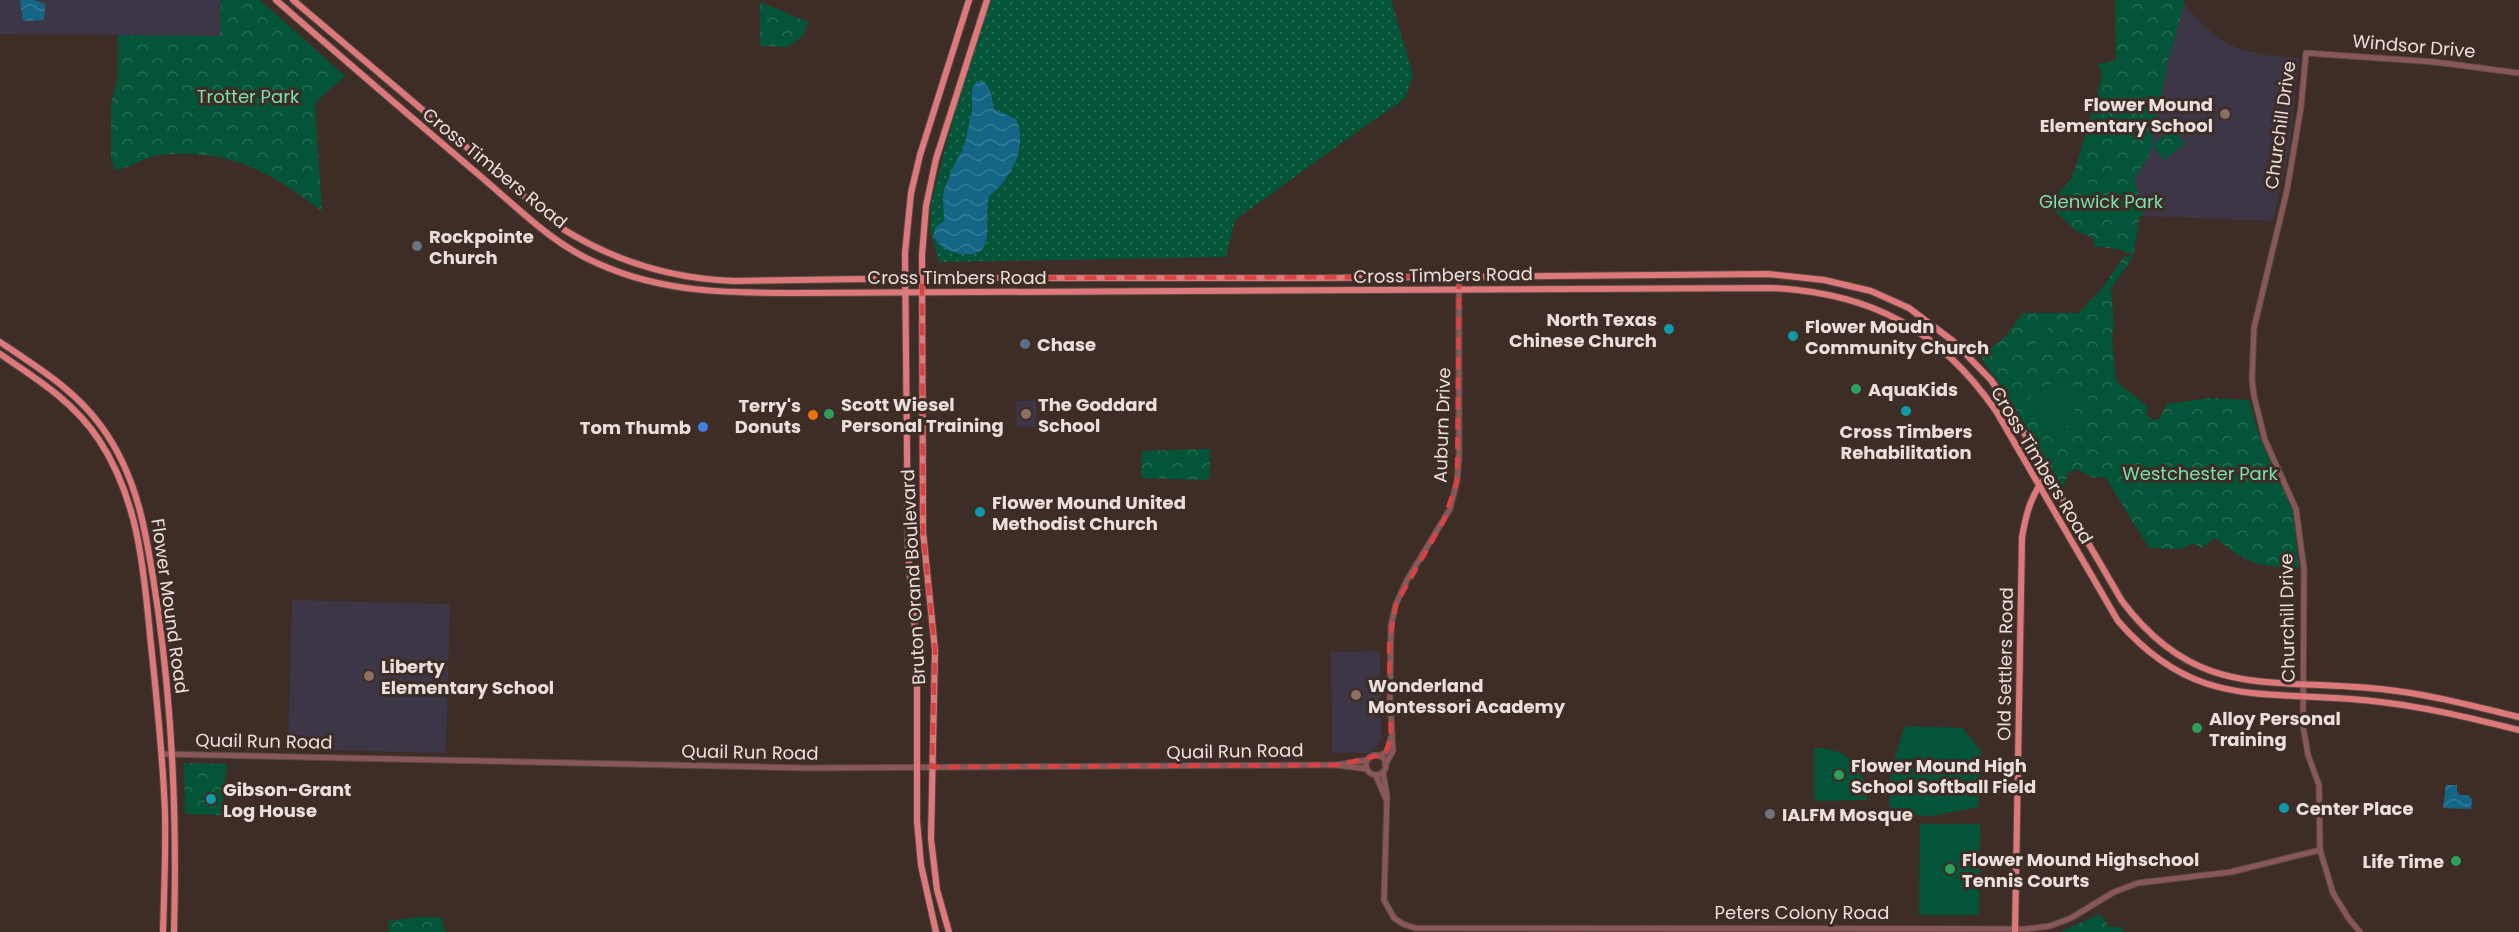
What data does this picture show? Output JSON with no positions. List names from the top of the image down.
{
  "streets": {
    "main road": [
      "Cross Timbers Road",
      "Bruton Orand Boulevard",
      "Flower Mound Road",
      "Old Settlers Road"
    ],
    "street": [
      "Windsor Drive",
      "Churchill Drive",
      "Auburn Drive",
      "Quail Run Road",
      "Peters Colony Road"
    ]
  },
  "crossings": [
    ["Windsor Drive", "Churchill Drive"],
    ["Churchill Drive", "Cross Timbers Road"],
    ["Churchill Drive", "Peters Colony Road"],
    ["Cross Timbers Road", "Auburn Drive"],
    ["Cross Timbers Road", "Bruton Orand Boulevard"],
    ["Cross Timbers Road", "Old Settlers Road"],
    ["Auburn Drive", "Quail Run Road"],
    ["Auburn Drive", "Peters Colony Road"],
    ["Bruton Orand Boulevard", "Quail Run Road"],
    ["Flower Mound Road", "Quail Run Road"],
    ["Old Settlers Road", "Peters Colony Road"],
    ["Quail Run Road", "Peters Colony Road"]
  ],
  "parks": ["Trotter Park", "Glenwick Park", "Westchester Park"],
  "places": [
    "Flower Mound Elementary School",
    "Rockpointe Church",
    "North Texas Chinese Church",
    "Flower Moudn Community Church",
    "Chase",
    "AquaKids",
    "Cross Timbers Rehabilitation",
    "Scott Wiesel Personal Training",
    "The Goddard School",
    "Terry's Donuts",
    "Tom Thumb",
    "Flower Mound United Methodist Church",
    "Liberty Elementary School",
    "Wonderland Montessori Academy",
    "Alloy Personal Training",
    "Flower Mound High School Softball Field",
    "Gibson-Grant Log House",
    "Center Place",
    "IALFM Mosque",
    "Life Time",
    "Flower Mound Highschool Tennis Courts"
  ]
}
